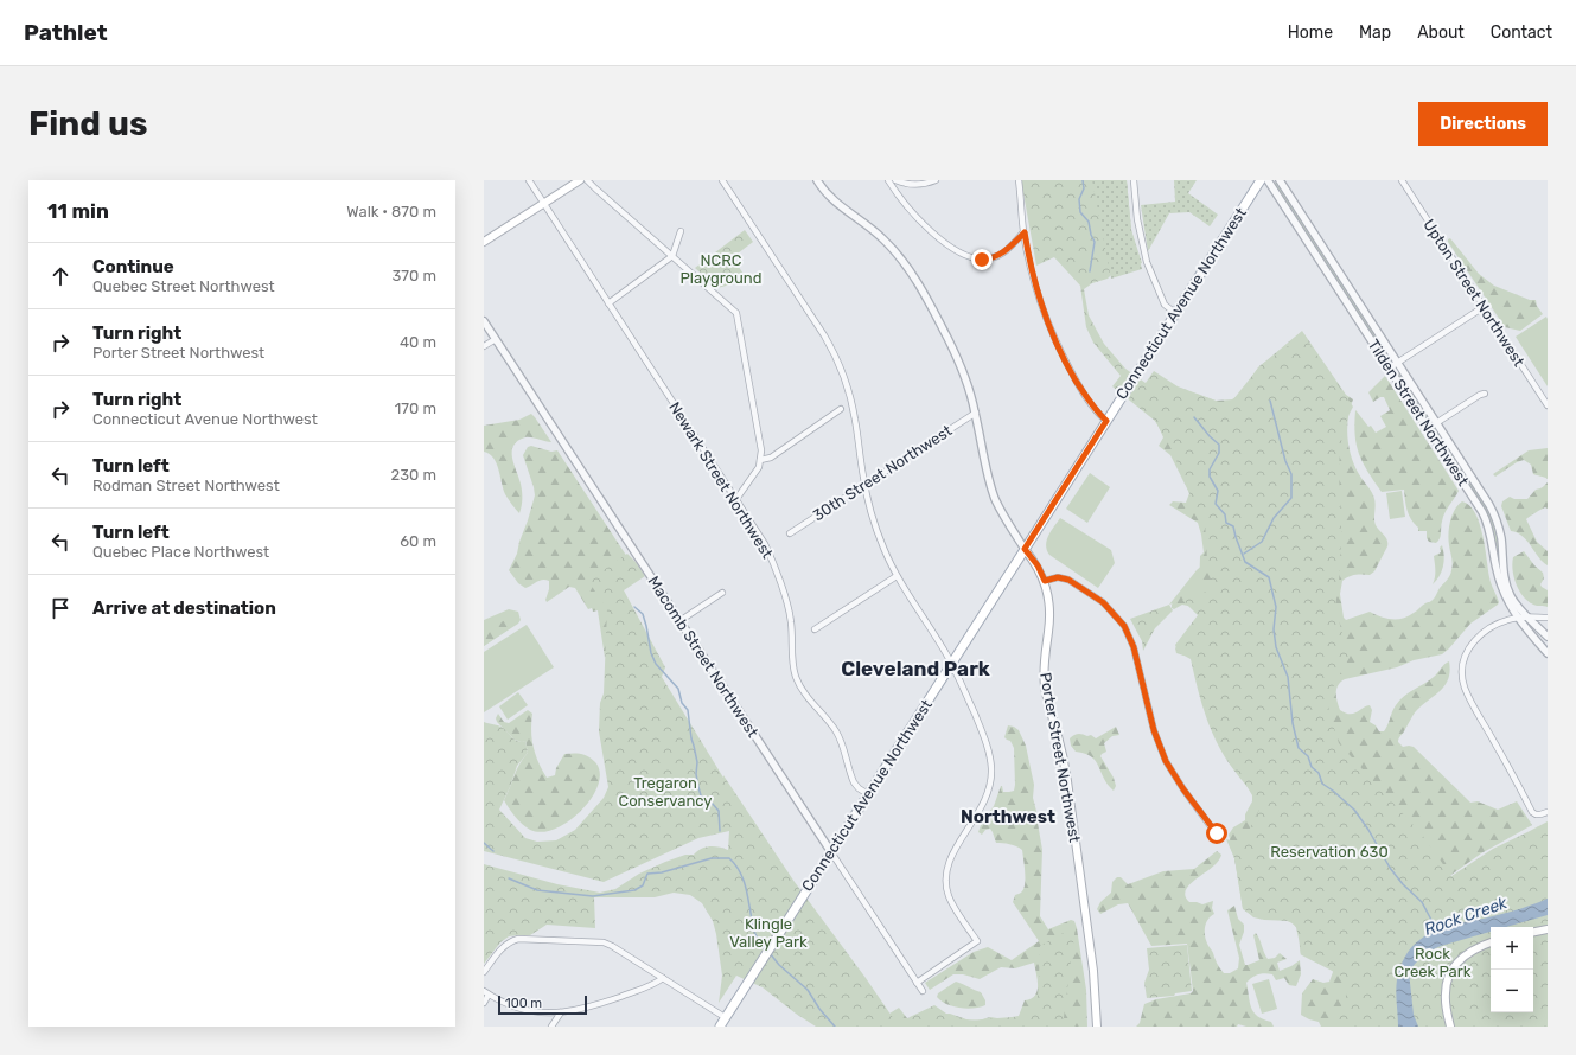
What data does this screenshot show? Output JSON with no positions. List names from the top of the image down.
{
  "streets": {
    "main road": ["Connecticut Avenue Northwest", "Porter Street Northwest"],
    "street": [
      "Upton Street Northwest",
      "Tilden Street Northwest",
      "30th Street Northwest",
      "Newark Street Northwest",
      "Macomb Street Northwest"
    ]
  },
  "crossings": [
    ["Connecticut Avenue Northwest", "Newark Street Northwest"],
    ["Connecticut Avenue Northwest", "Macomb Street Northwest"],
    ["Connecticut Avenue Northwest", "Porter Street Northwest"],
    ["30th Street Northwest", "Porter Street Northwest"]
  ],
  "districts": ["Cleveland Park", "Northwest"],
  "water": ["Rock Creek"],
  "parks": [
    "NCRC Playground",
    "Tregaron Conservancy",
    "Reservation 630",
    "Klingle Valley Park",
    "Rock Creek Park"
  ],
  "scale_bar": "100 m",
  "page": {
    "header": "Pathlet",
    "nav": [
      "Home",
      "Map",
      "About",
      "Contact"
    ],
    "buttons": "Directions",
    "title": "Find us",
    "heading": ["11 min", "Walk · 870 m"],
    "list": [
      ["Continue", "Quebec Street Northwest", "370 m"],
      ["Turn right", "Porter Street Northwest", "40 m"],
      ["Turn right", "Connecticut Avenue Northwest", "170 m"],
      ["Turn left", "Rodman Street Northwest", "230 m"],
      ["Turn left", "Quebec Place Northwest", "60 m"],
      "Arrive at destination"
    ],
    "map_buttons": ["+", "−"],
    "scale": "100 m"
  }
}
